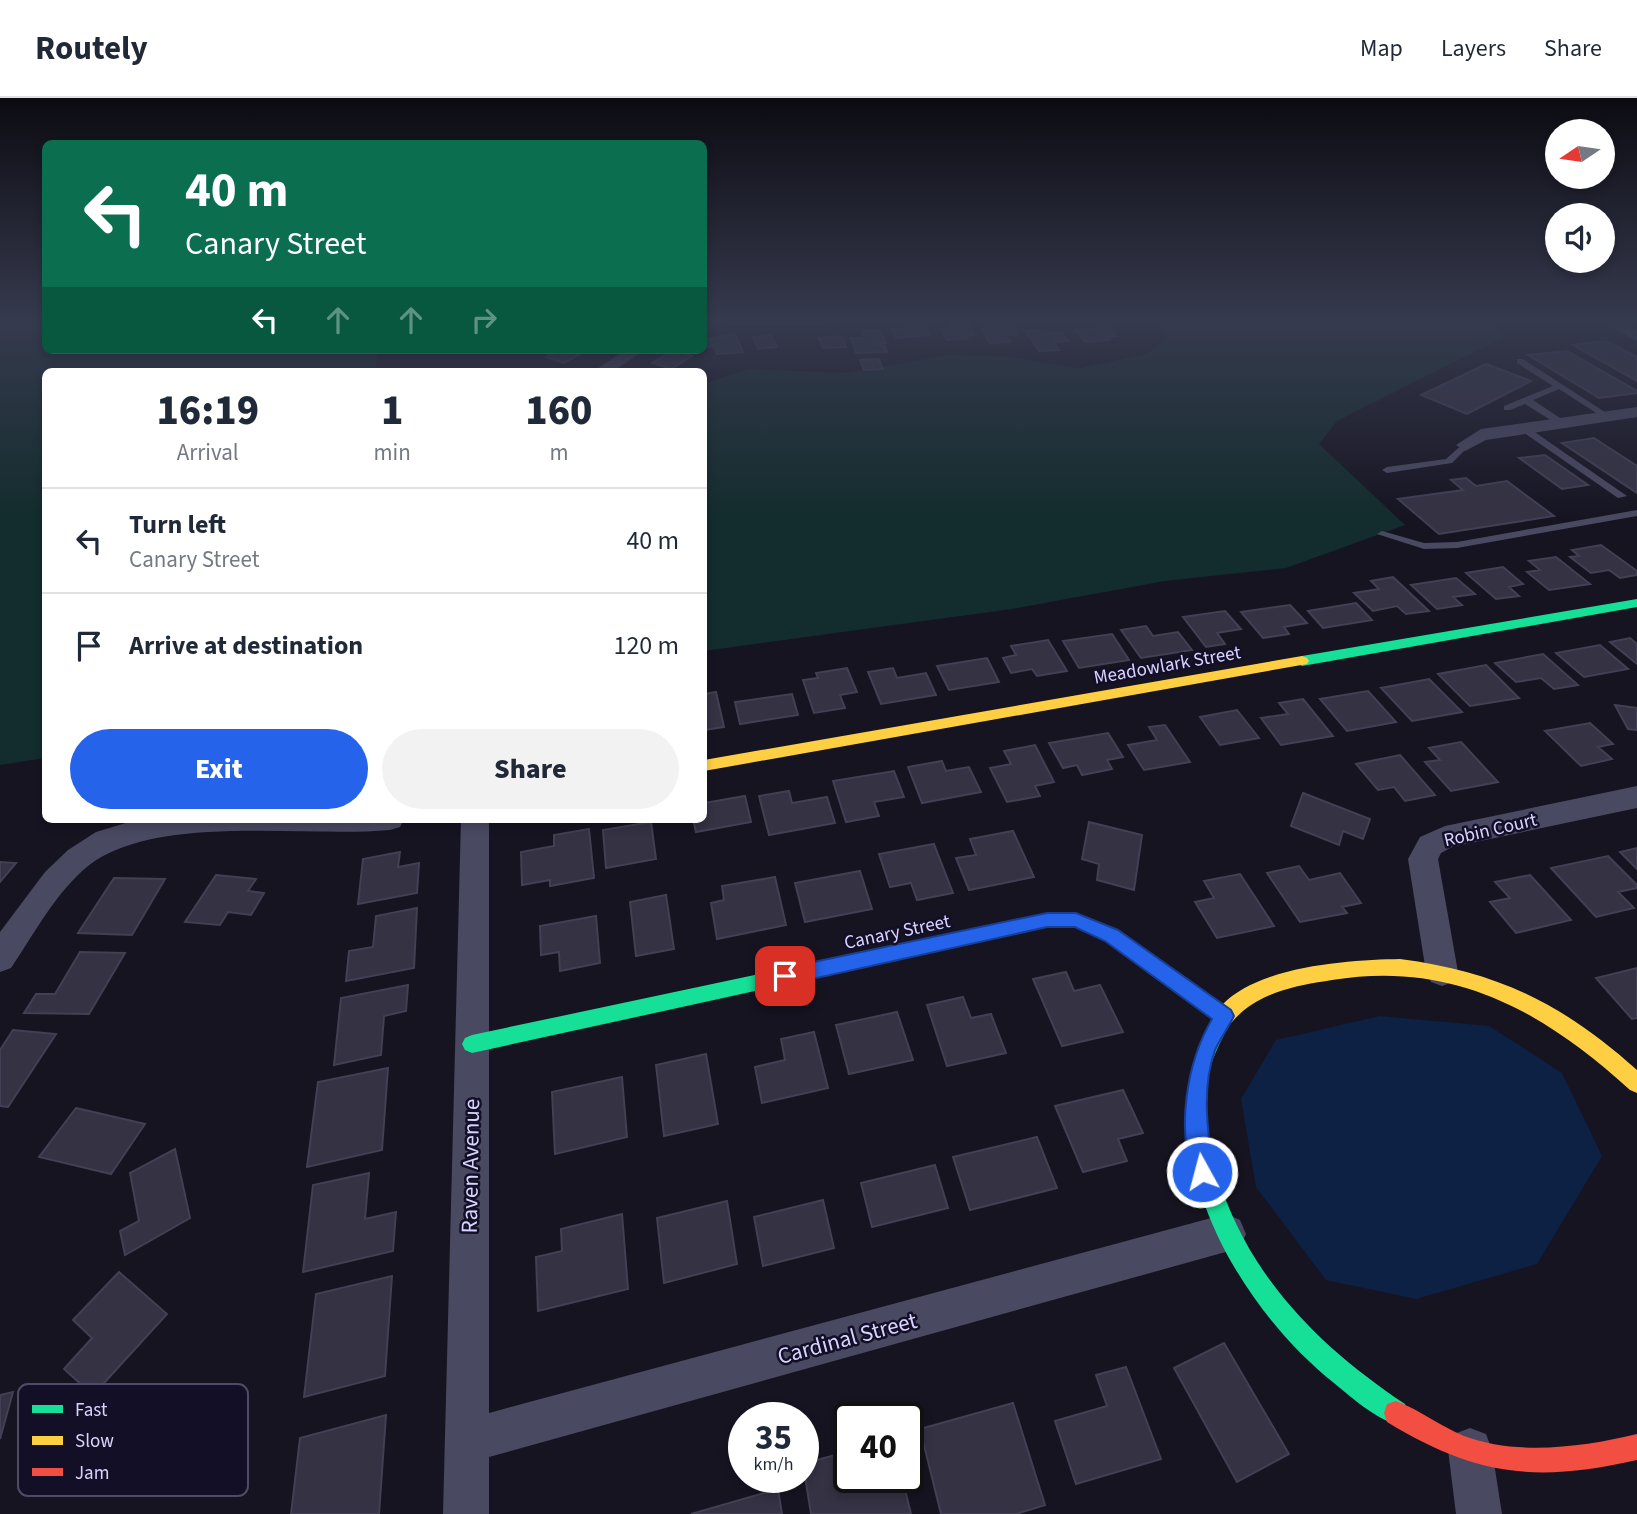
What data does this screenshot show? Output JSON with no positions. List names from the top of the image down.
{
  "streets": {
    "street": [
      "Meadowlark Street",
      "Robin Court",
      "Canary Street",
      "Raven Avenue",
      "Cardinal Street"
    ]
  },
  "crossings": [
    ["Canary Street", "Raven Avenue"],
    ["Raven Avenue", "Cardinal Street"]
  ],
  "legend": ["Fast", "Slow", "Jam"],
  "north": "left",
  "page": {
    "header": "Routely",
    "nav": ["Map", "Layers", "Share"],
    "turn": ["40 m", "Canary Street"],
    "eta": [
      "16:19",
      "Arrival",
      "1",
      "min",
      "160",
      "m"
    ],
    "list": [
      {
        "name": "Turn left",
        "note": "Canary Street",
        "value": "40 m"
      },
      {
        "name": "Arrive at destination",
        "value": "120 m"
      }
    ],
    "buttons": ["Exit", "Share"],
    "speed": "35 km/h",
    "limit": "40"
  }
}
